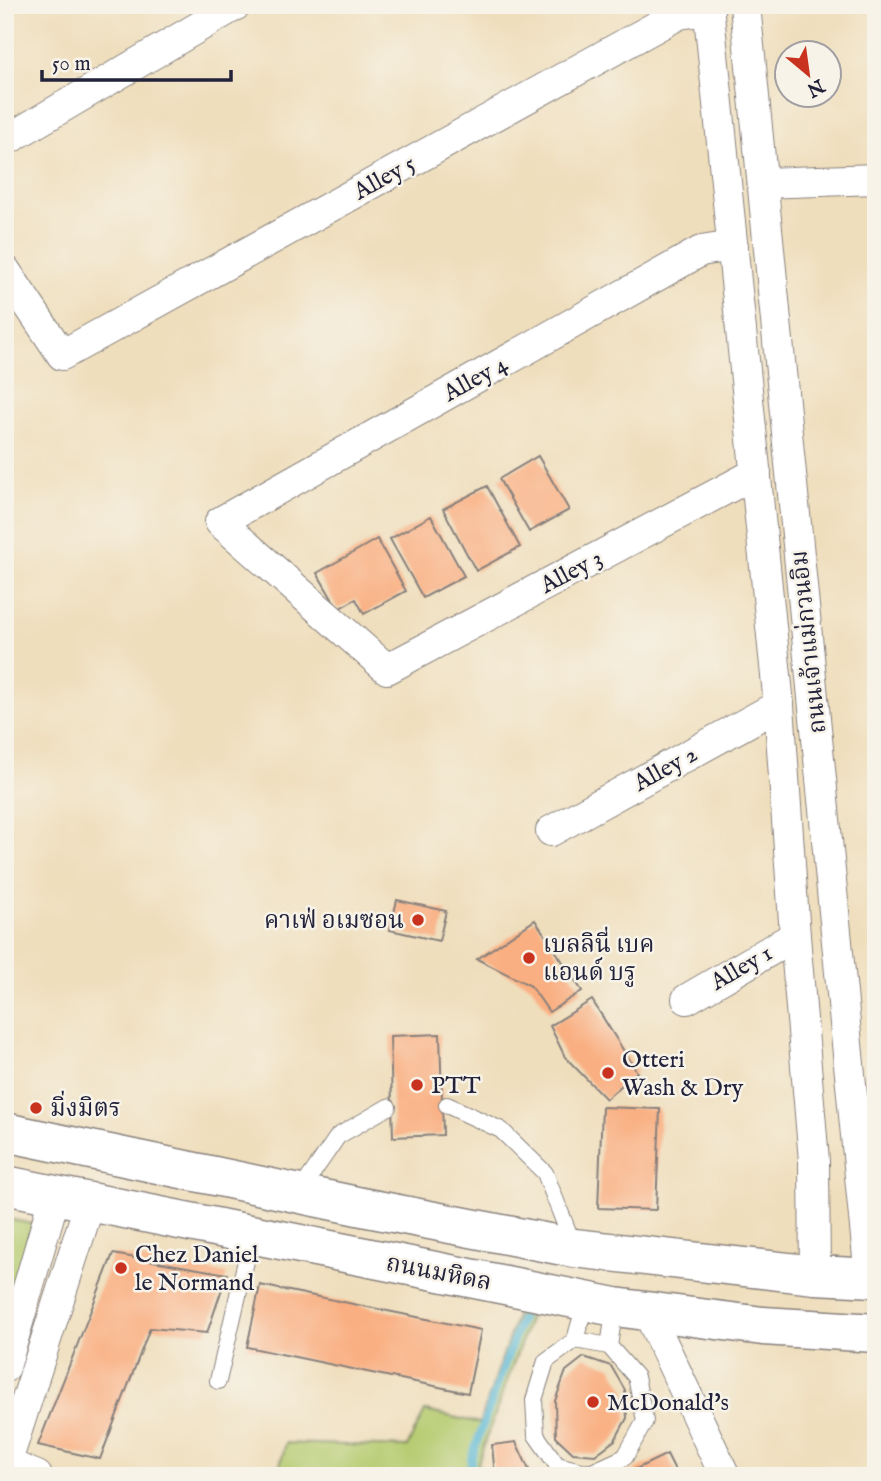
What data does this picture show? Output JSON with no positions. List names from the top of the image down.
{
  "streets": {
    "main road": ["ถนนมหิดล"],
    "street": [
      "Alley 5",
      "Alley 4",
      "Alley 3",
      "ถนนเจ้าแม่กวนอิม",
      "Alley 2",
      "Alley 1"
    ]
  },
  "crossings": [
    ["Alley 4", "Alley 3"],
    ["ถนนเจ้าแม่กวนอิม", "ถนนมหิดล"]
  ],
  "places": [
    "คาเฟ่ อเมซอน",
    "เบลลินี่ เบค แอนด์ บรู",
    "Otteri Wash & Dry",
    "PTT",
    "มิ่งมิตร",
    "Chez Daniel le Normand",
    "McDonald's"
  ],
  "scale_bar": "50 m",
  "north": "bottom right"
}
